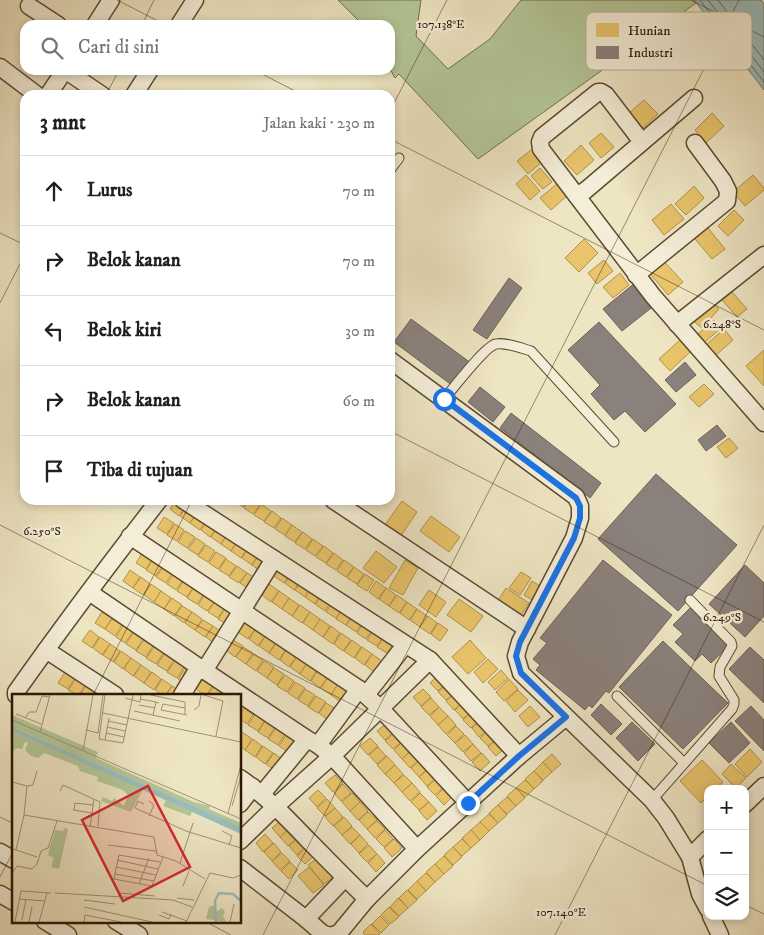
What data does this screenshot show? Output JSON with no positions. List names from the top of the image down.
{
  "legend": ["Hunian", "Industri"],
  "page": {
    "search": "Cari di sini",
    "heading": ["3 mnt", "Jalan kaki · 230 m"],
    "list": [
      ["Lurus", "70 m"],
      ["Belok kanan", "70 m"],
      ["Belok kiri", "30 m"],
      ["Belok kanan", "60 m"],
      "Tiba di tujuan"
    ],
    "map_buttons": ["+", "−"]
  },
  "coordinates": [
    "107.138°E",
    "6.248°S",
    "6.250°S",
    "6.249°S",
    "107.140°E"
  ]
}
